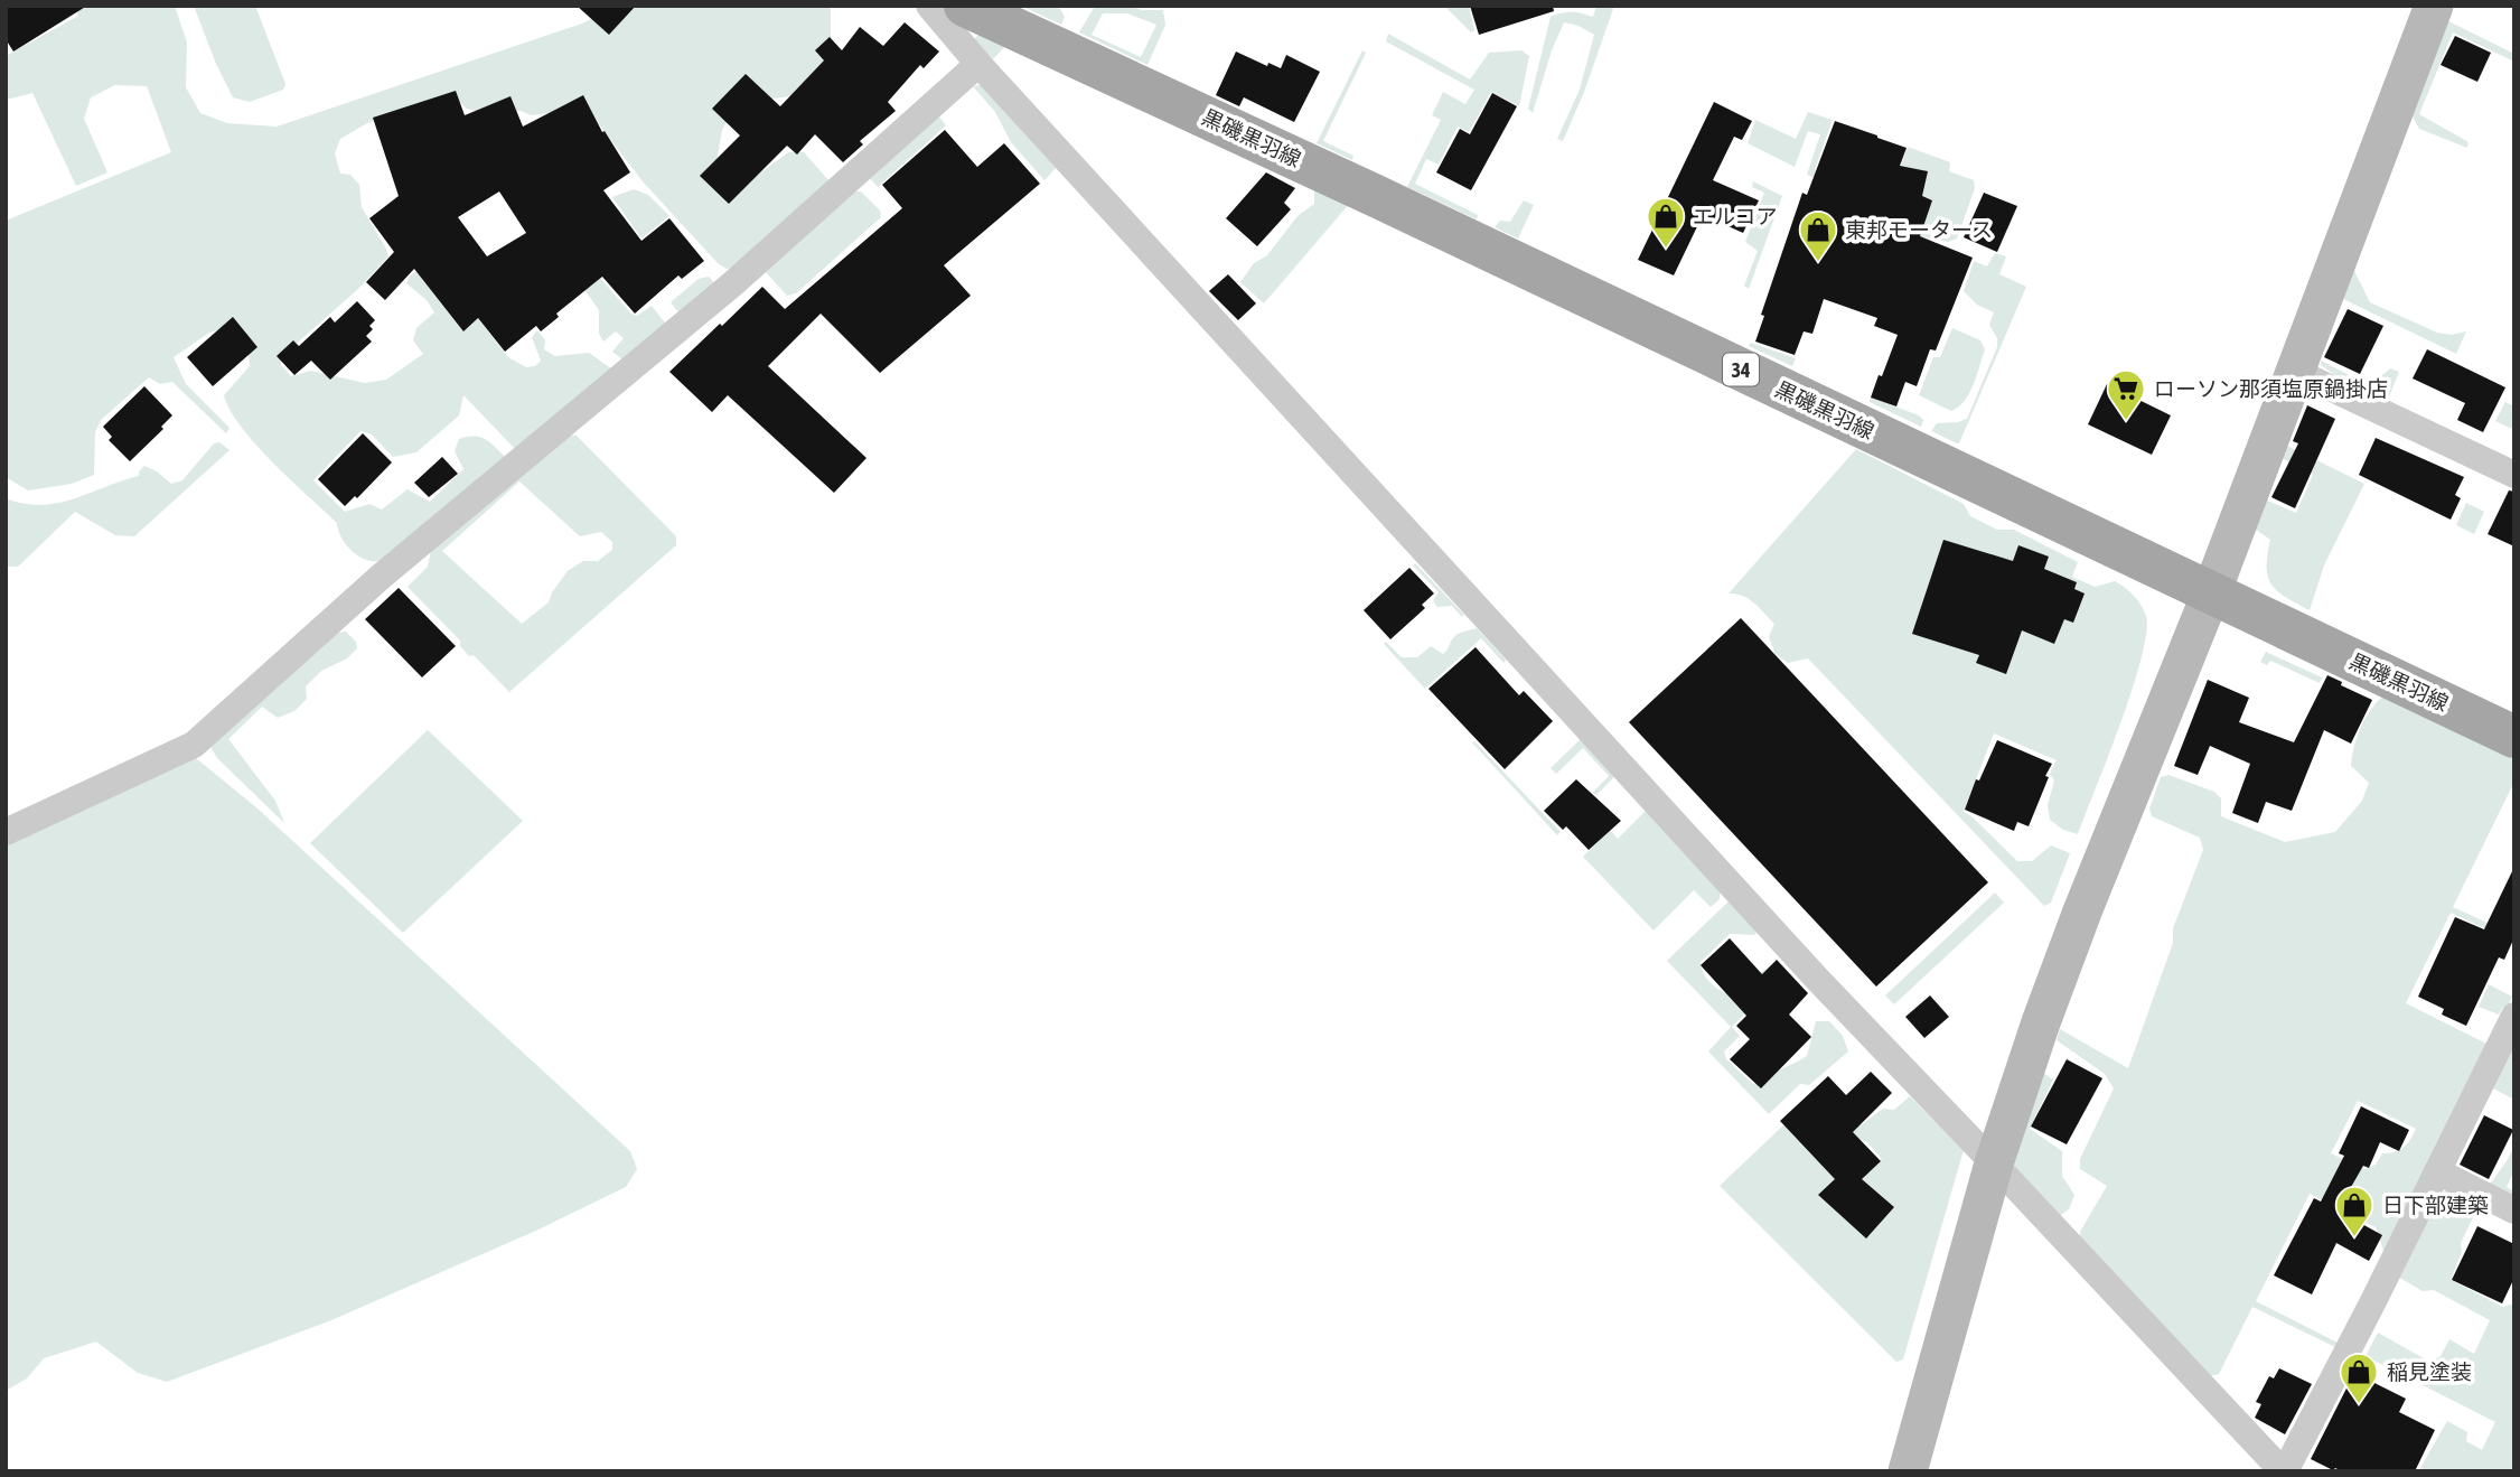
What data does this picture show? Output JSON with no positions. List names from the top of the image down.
{
  "streets": {
    "main road": ["黒磯黒羽線", "34"]
  },
  "places": {
    "shop": [
      "エルコア",
      "東邦モータース",
      "日下部建築",
      "稲見塗装"
    ],
    "supermarket": ["ローソン那須塩原鍋掛店"]
  }
}
